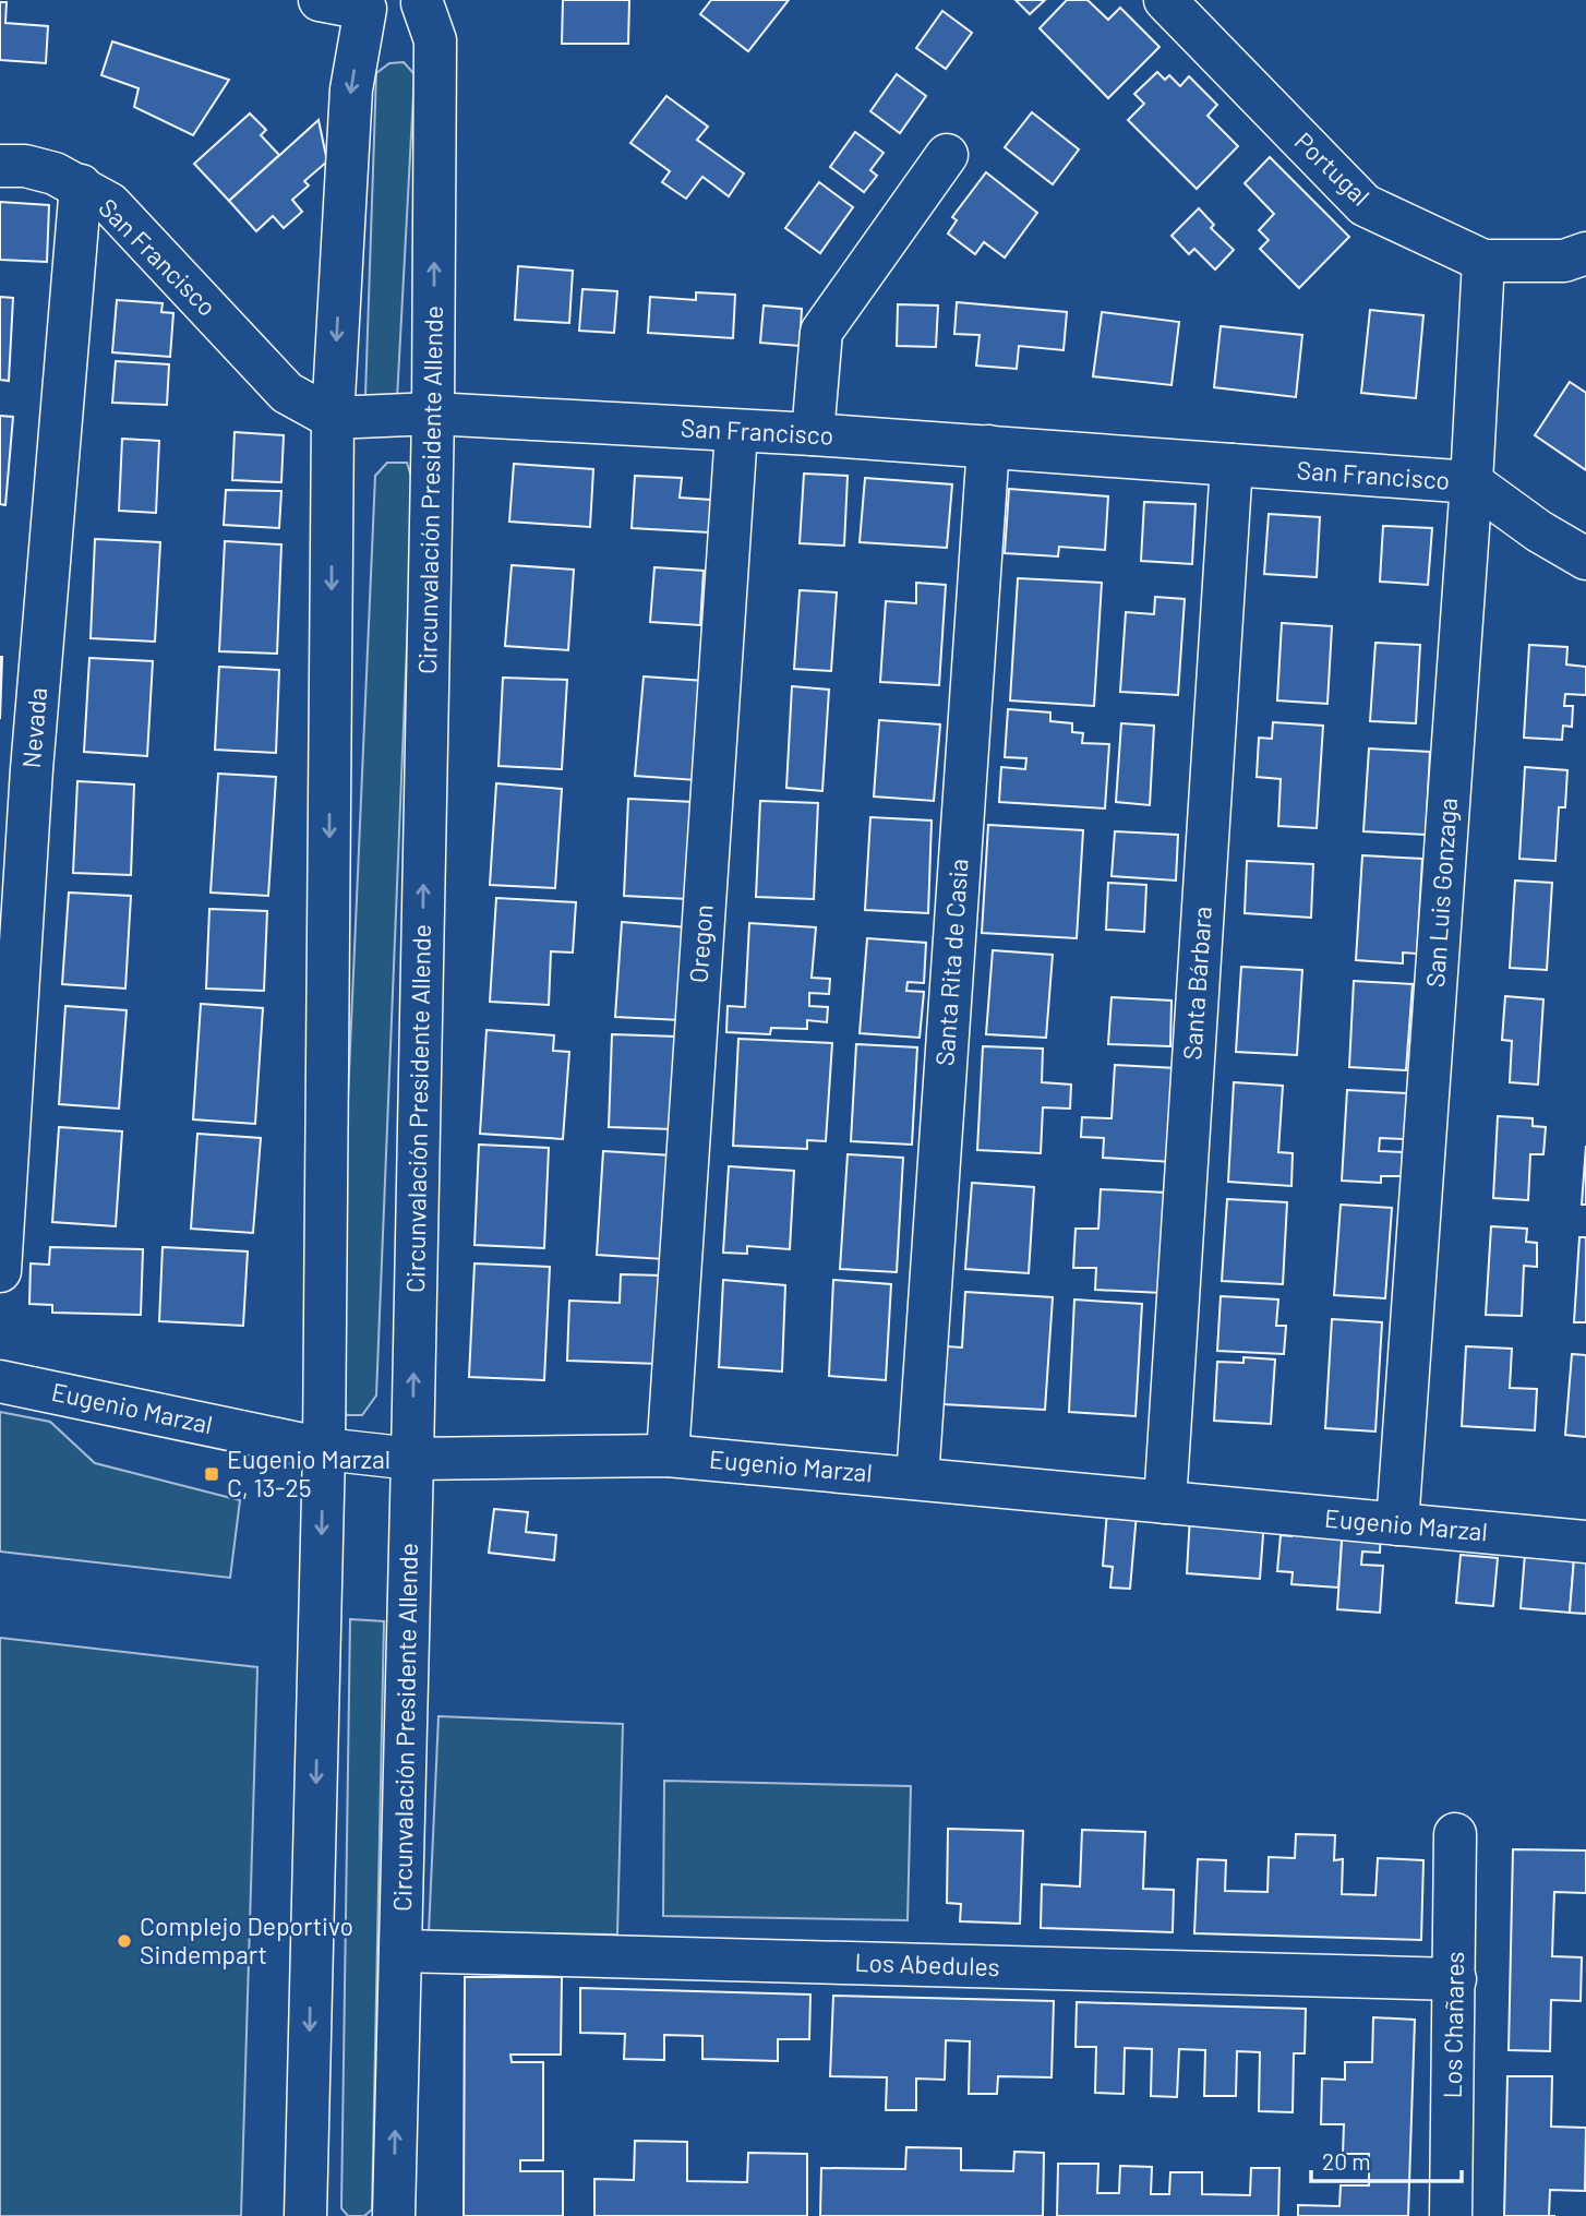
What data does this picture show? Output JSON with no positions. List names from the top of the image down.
{
  "streets": {
    "street": [
      "Portugal",
      "San Francisco",
      "Circunvalación Presidente Allende",
      "Nevada",
      "San Luis Gonzaga",
      "Oregon",
      "Santa Rita de Casia",
      "Santa Bárbara",
      "Eugenio Marzal",
      "Los Abedules",
      "Los Chañares"
    ]
  },
  "crossings": [
    ["Portugal", "San Luis Gonzaga"],
    ["San Francisco", "Circunvalación Presidente Allende"],
    ["San Francisco", "Nevada"],
    ["San Francisco", "San Luis Gonzaga"],
    ["San Francisco", "Oregon"],
    ["San Francisco", "Santa Rita de Casia"],
    ["San Francisco", "Santa Bárbara"],
    ["Circunvalación Presidente Allende", "Eugenio Marzal"],
    ["Circunvalación Presidente Allende", "Los Abedules"],
    ["San Luis Gonzaga", "Eugenio Marzal"],
    ["Oregon", "Eugenio Marzal"],
    ["Santa Rita de Casia", "Eugenio Marzal"],
    ["Santa Bárbara", "Eugenio Marzal"],
    ["Los Abedules", "Los Chañares"]
  ],
  "places": {
    "transit": ["Eugenio Marzal C, 13-25"],
    "other": ["Complejo Deportivo Sindempart"]
  },
  "scale_bar": "20 m"
}
